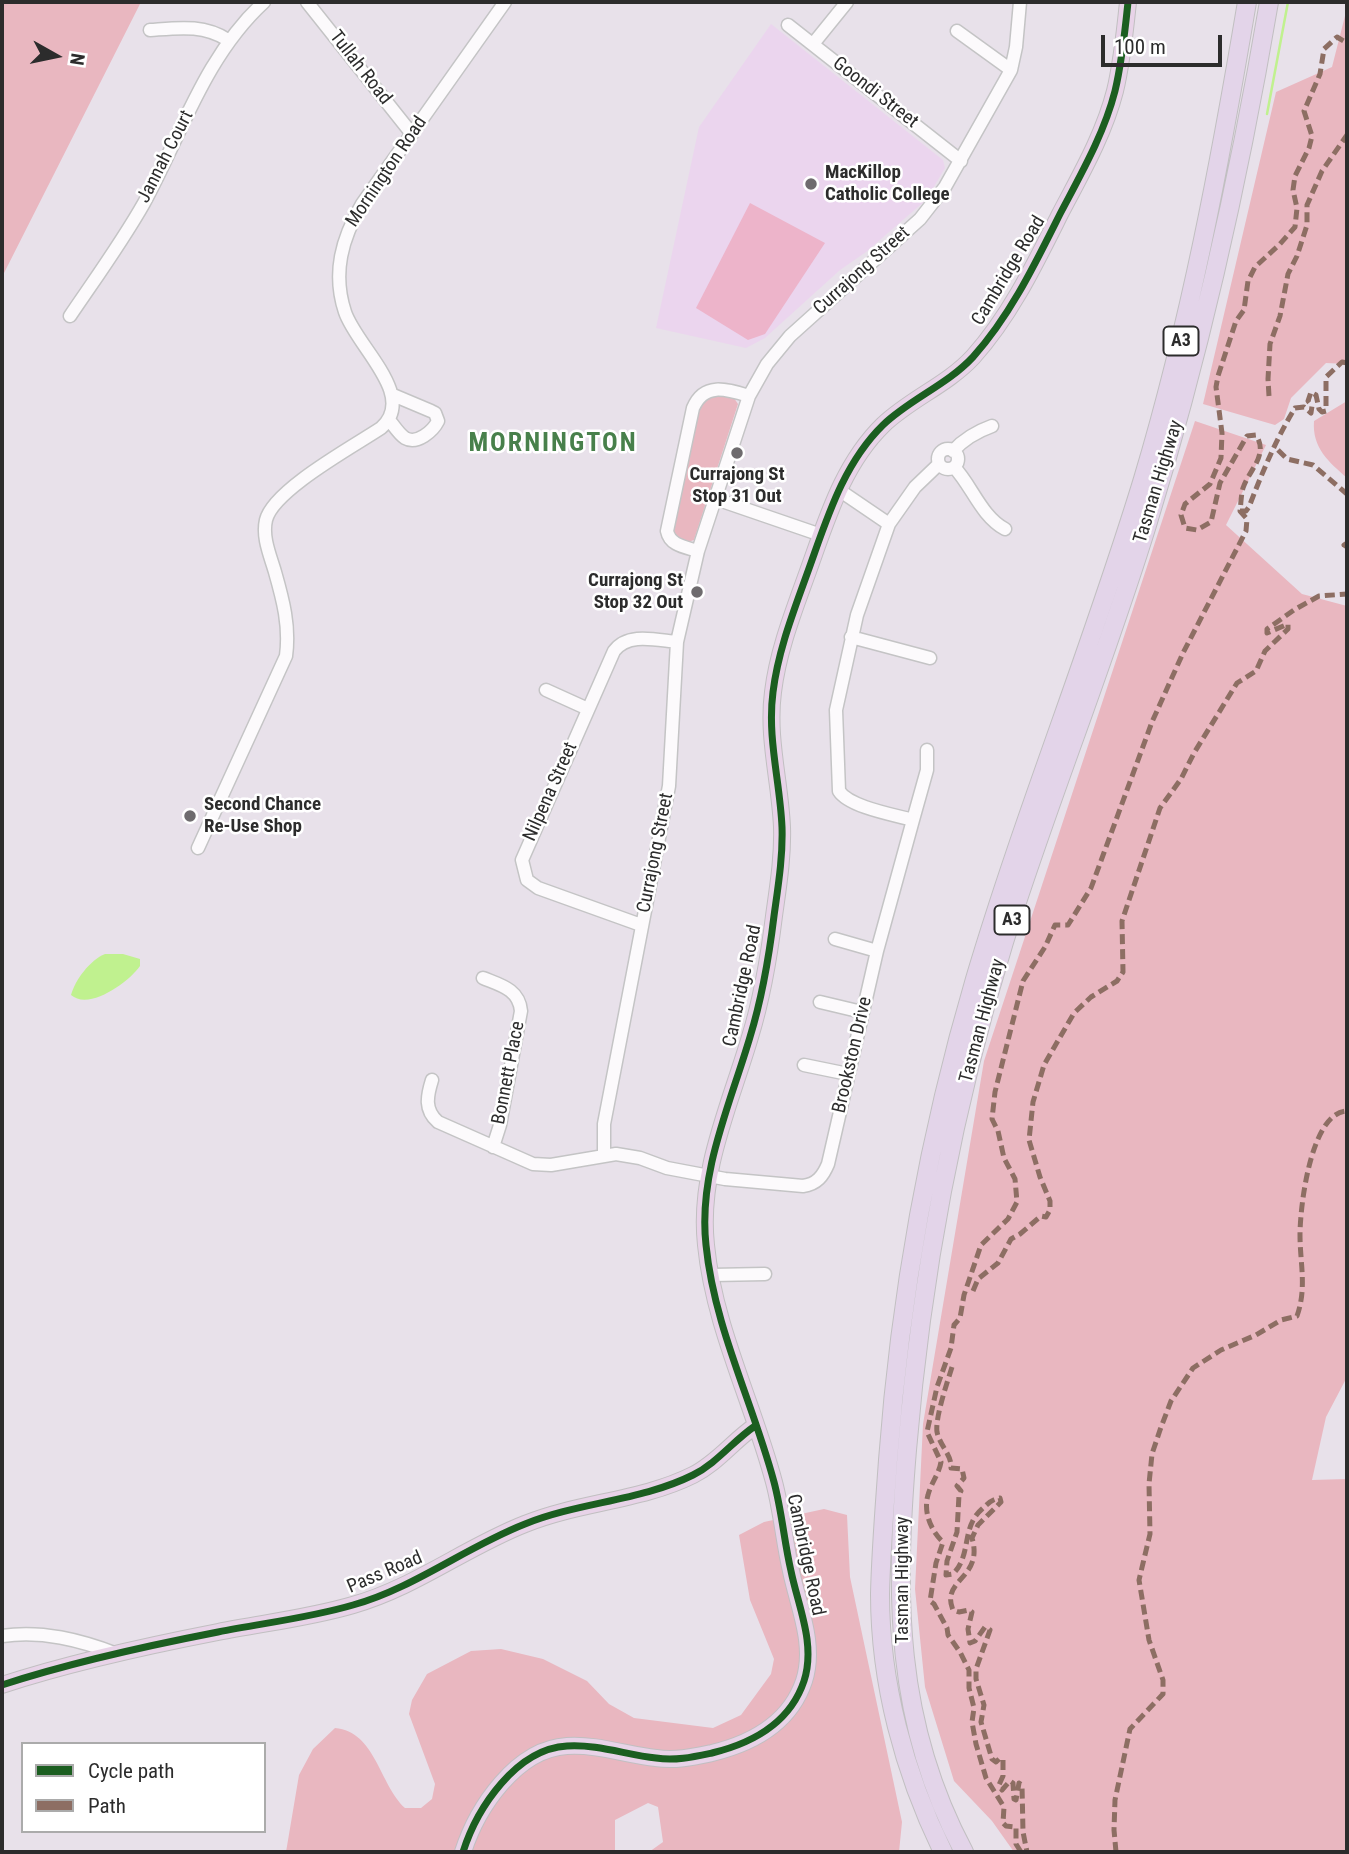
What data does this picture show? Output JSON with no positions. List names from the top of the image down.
{
  "streets": {
    "highway": ["A3", "Tasman Highway"],
    "main road": ["Cambridge Road", "Pass Road"],
    "street": [
      "Tullah Road",
      "Goondi Street",
      "Jannah Court",
      "Mornington Road",
      "Currajong Street",
      "Nilpena Street",
      "Brookston Drive",
      "Bonnett Place"
    ]
  },
  "crossings": [
    ["Tullah Road", "Mornington Road"],
    ["Goondi Street", "Currajong Street"],
    ["Currajong Street", "Nilpena Street"],
    ["Cambridge Road", "Brookston Drive"],
    ["Cambridge Road", "Pass Road"]
  ],
  "districts": ["MORNINGTON"],
  "places": [
    "MacKillop Catholic College",
    "Currajong St Stop 31 Out",
    "Currajong St Stop 32 Out",
    "Second Chance Re-Use Shop"
  ],
  "legend": ["Cycle path", "Path"],
  "scale_bar": "100 m",
  "north": "right"
}
